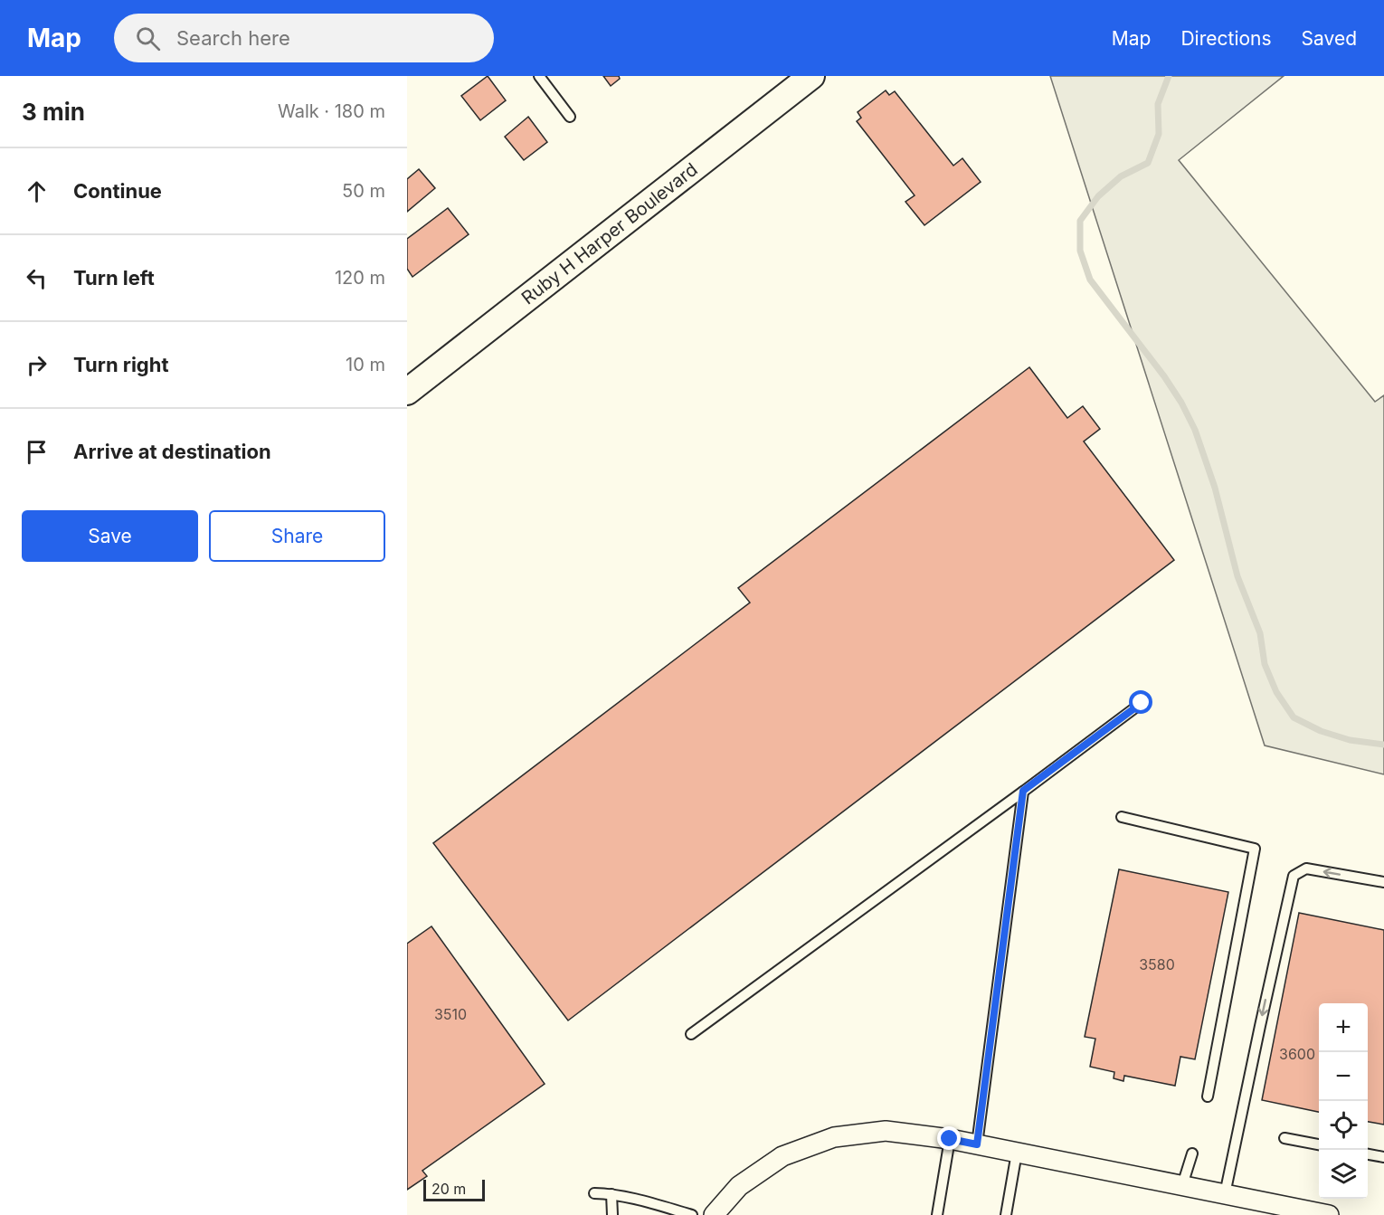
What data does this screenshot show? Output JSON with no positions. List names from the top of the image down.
{
  "streets": {
    "street": ["Ruby H Harper Boulevard"]
  },
  "house_numbers": ["3580", "3510", "3600"],
  "scale_bar": "20 m",
  "page": {
    "header": "Map",
    "search": "Search here",
    "nav": ["Map", "Directions", "Saved"],
    "heading": ["3 min", "Walk · 180 m"],
    "list": [
      ["Continue", "50 m"],
      ["Turn left", "120 m"],
      ["Turn right", "10 m"],
      "Arrive at destination"
    ],
    "buttons": ["Save", "Share"],
    "map_buttons": ["+", "−"],
    "scale": "20 m"
  }
}
